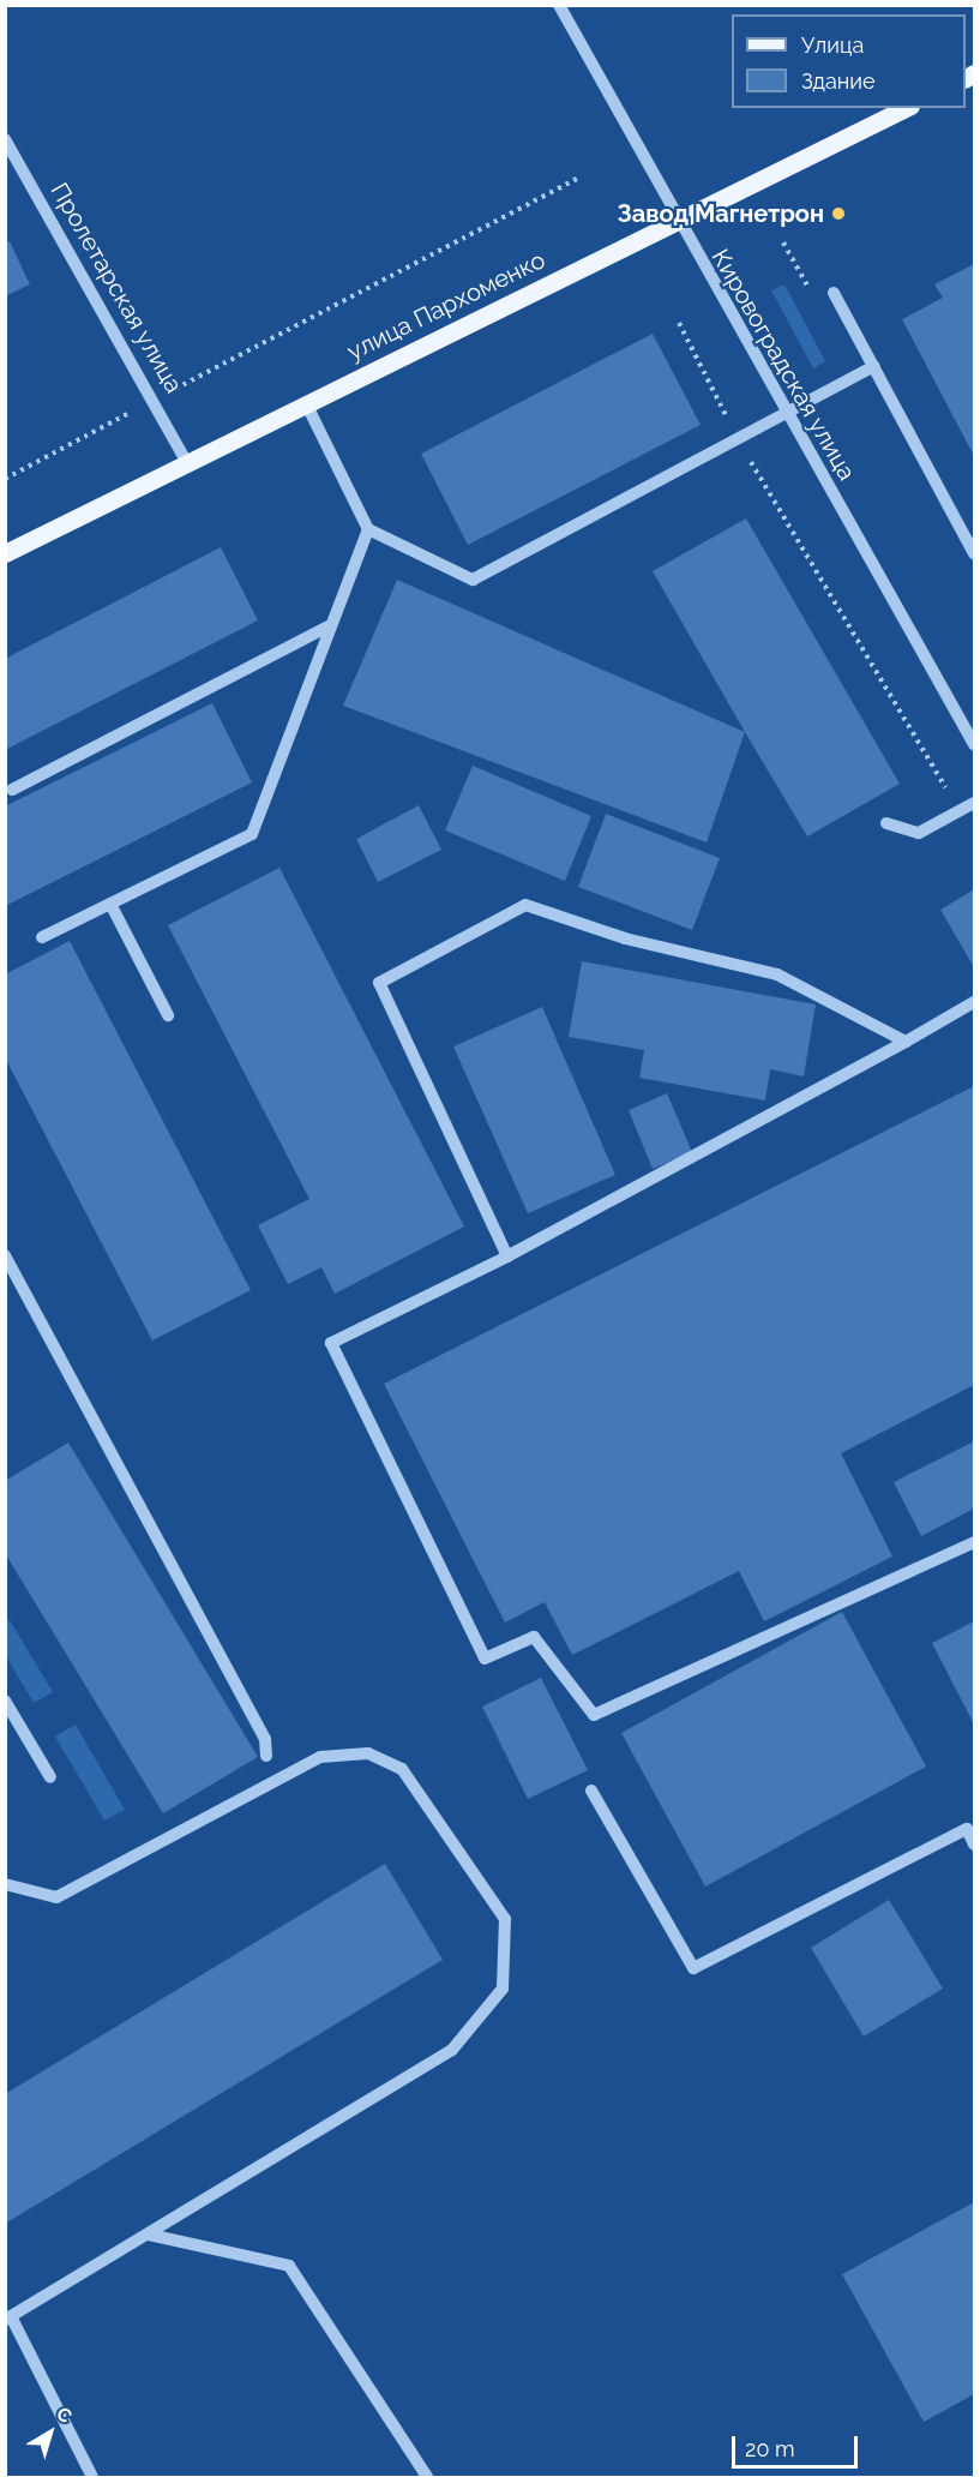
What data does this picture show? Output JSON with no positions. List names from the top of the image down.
{
  "streets": {
    "main road": ["улица Пархоменко"],
    "street": ["Пролетарская улица", "Кировоградская улица"]
  },
  "crossings": [
    ["Пролетарская улица", "улица Пархоменко"],
    ["улица Пархоменко", "Кировоградская улица"]
  ],
  "places": ["Завод Магнетрон"],
  "legend": ["Улица", "Здание"],
  "scale_bar": "20 m",
  "north": "top right"
}
